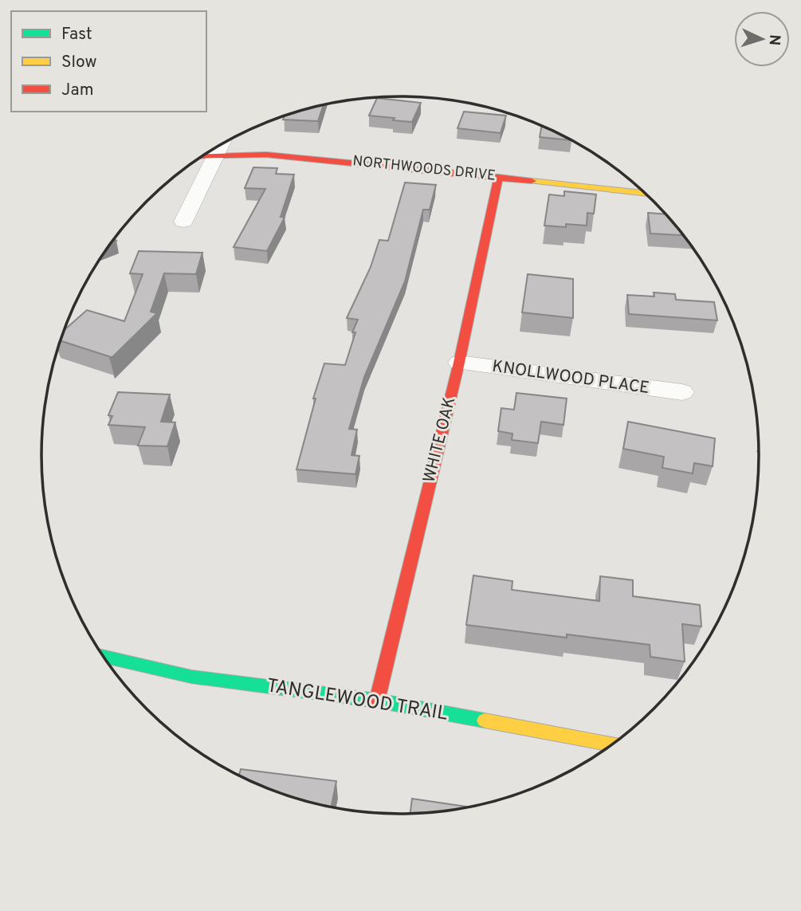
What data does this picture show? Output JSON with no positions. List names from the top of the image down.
{
  "streets": {
    "street": [
      "NORTHWOODS DRIVE",
      "KNOLLWOOD PLACE",
      "WHITE OAK",
      "TANGLEWOOD TRAIL"
    ]
  },
  "crossings": [
    ["NORTHWOODS DRIVE", "WHITE OAK"],
    ["KNOLLWOOD PLACE", "WHITE OAK"],
    ["WHITE OAK", "TANGLEWOOD TRAIL"]
  ],
  "legend": ["Fast", "Slow", "Jam"],
  "north": "right"
}
